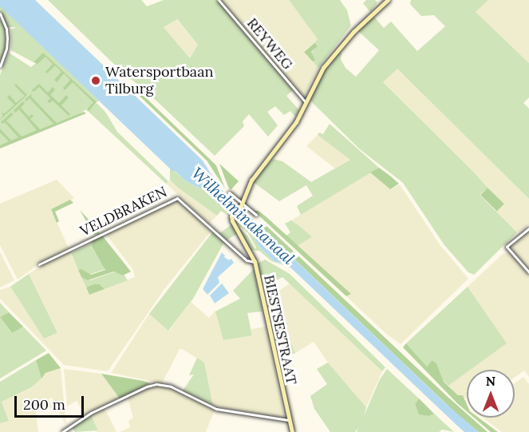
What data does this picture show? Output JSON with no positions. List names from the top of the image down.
{
  "streets": {
    "street": ["REYWEG", "VELDBRAKEN", "BIESTSESTRAAT"]
  },
  "crossings": [
    ["VELDBRAKEN", "BIESTSESTRAAT"]
  ],
  "water": ["Wilhelminakanaal"],
  "places": ["Watersportbaan Tilburg"],
  "scale_bar": "200 m",
  "north": "top"
}
